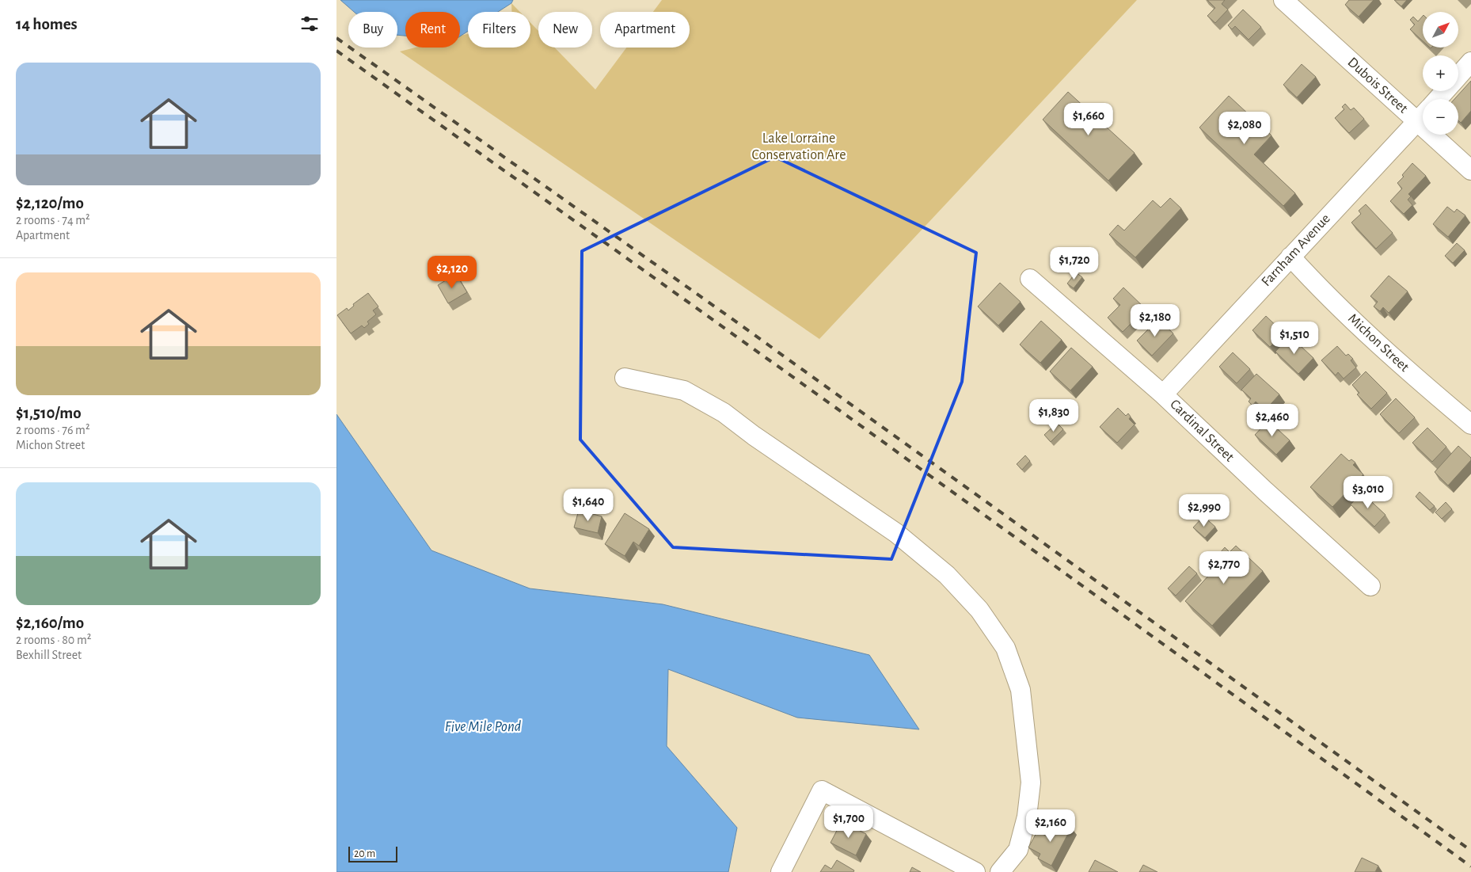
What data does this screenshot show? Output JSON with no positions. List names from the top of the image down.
{
  "streets": {
    "street": [
      "Dubois Street",
      "Farnham Avenue",
      "Michon Street",
      "Cardinal Street"
    ]
  },
  "crossings": [
    ["Dubois Street", "Farnham Avenue"],
    ["Farnham Avenue", "Michon Street"],
    ["Farnham Avenue", "Cardinal Street"]
  ],
  "water": ["Five Mile Pond"],
  "parks": ["Lake Lorraine Conservation Are"],
  "scale_bar": "20 m",
  "north": "top right",
  "page": {
    "heading": "14 homes",
    "map_buttons": ["+", "−"],
    "chip": [
      "Buy",
      "Rent",
      "Filters",
      "New",
      "Apartment"
    ],
    "list": [
      {
        "name": "$2,120/mo",
        "note": "2 rooms · 74 m² · Apartment"
      },
      {
        "name": "$1,510/mo",
        "note": "2 rooms · 76 m² · Michon Street"
      },
      {
        "name": "$2,160/mo",
        "note": "2 rooms · 80 m² · Bexhill Street"
      }
    ],
    "price": [
      "$1,660",
      "$2,080",
      "$1,720",
      "$2,120",
      "$2,180",
      "$1,510",
      "$1,830",
      "$2,460",
      "$3,010",
      "$1,640",
      "$2,990",
      "$2,770",
      "$1,700",
      "$2,160"
    ],
    "scale": "20 m"
  }
}
